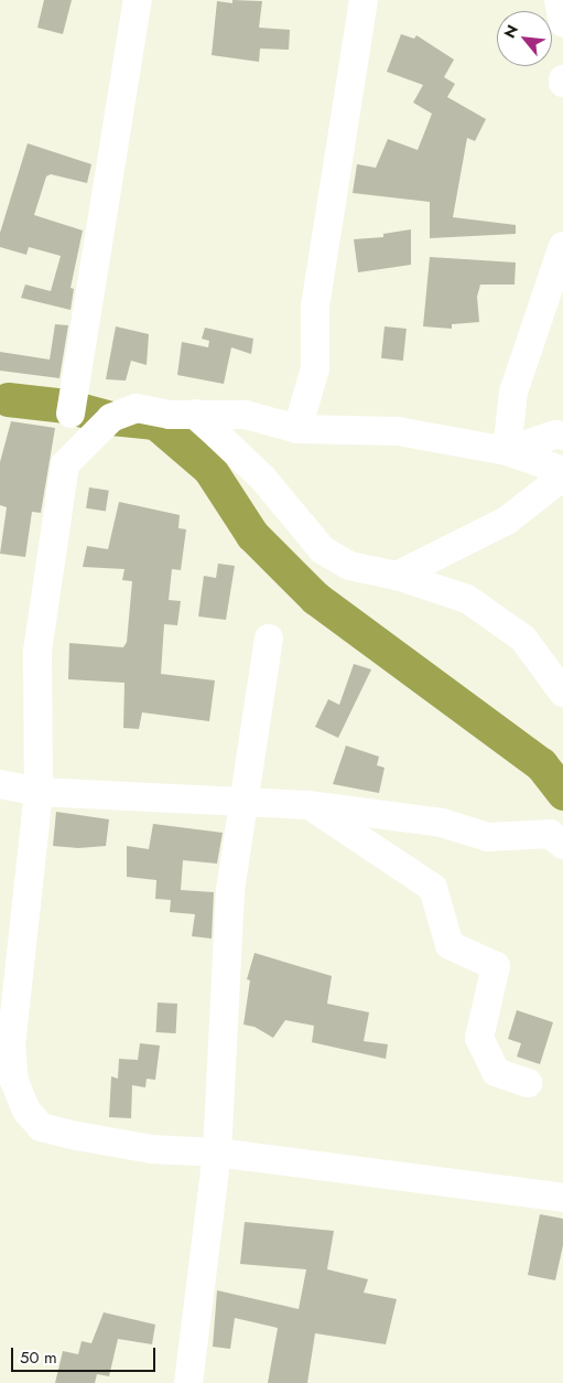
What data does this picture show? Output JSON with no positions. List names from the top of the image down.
{
  "scale_bar": "50 m",
  "north": "top left"
}
